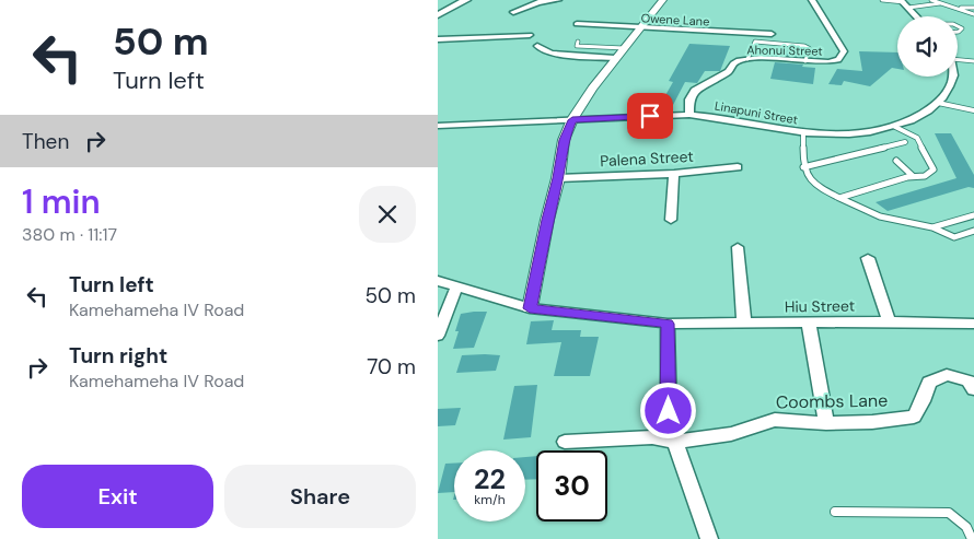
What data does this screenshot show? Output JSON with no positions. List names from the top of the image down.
{
  "streets": {
    "street": [
      "Owene Lane",
      "Ahonui Street",
      "Linapuni Street",
      "Palena Street",
      "Hiu Street",
      "Coombs Lane"
    ]
  },
  "crossings": [
    ["Ahonui Street", "Linapuni Street"]
  ],
  "page": {
    "turn": ["50 m", "Turn left"],
    "then": "Then",
    "heading": ["1 min", "380 m · 11:17"],
    "list": [
      {
        "name": "Turn left",
        "note": "Kamehameha IV Road",
        "value": "50 m"
      },
      {
        "name": "Turn right",
        "note": "Kamehameha IV Road",
        "value": "70 m"
      }
    ],
    "speed": "22 km/h",
    "limit": "30",
    "buttons": ["Exit", "Share"]
  }
}
